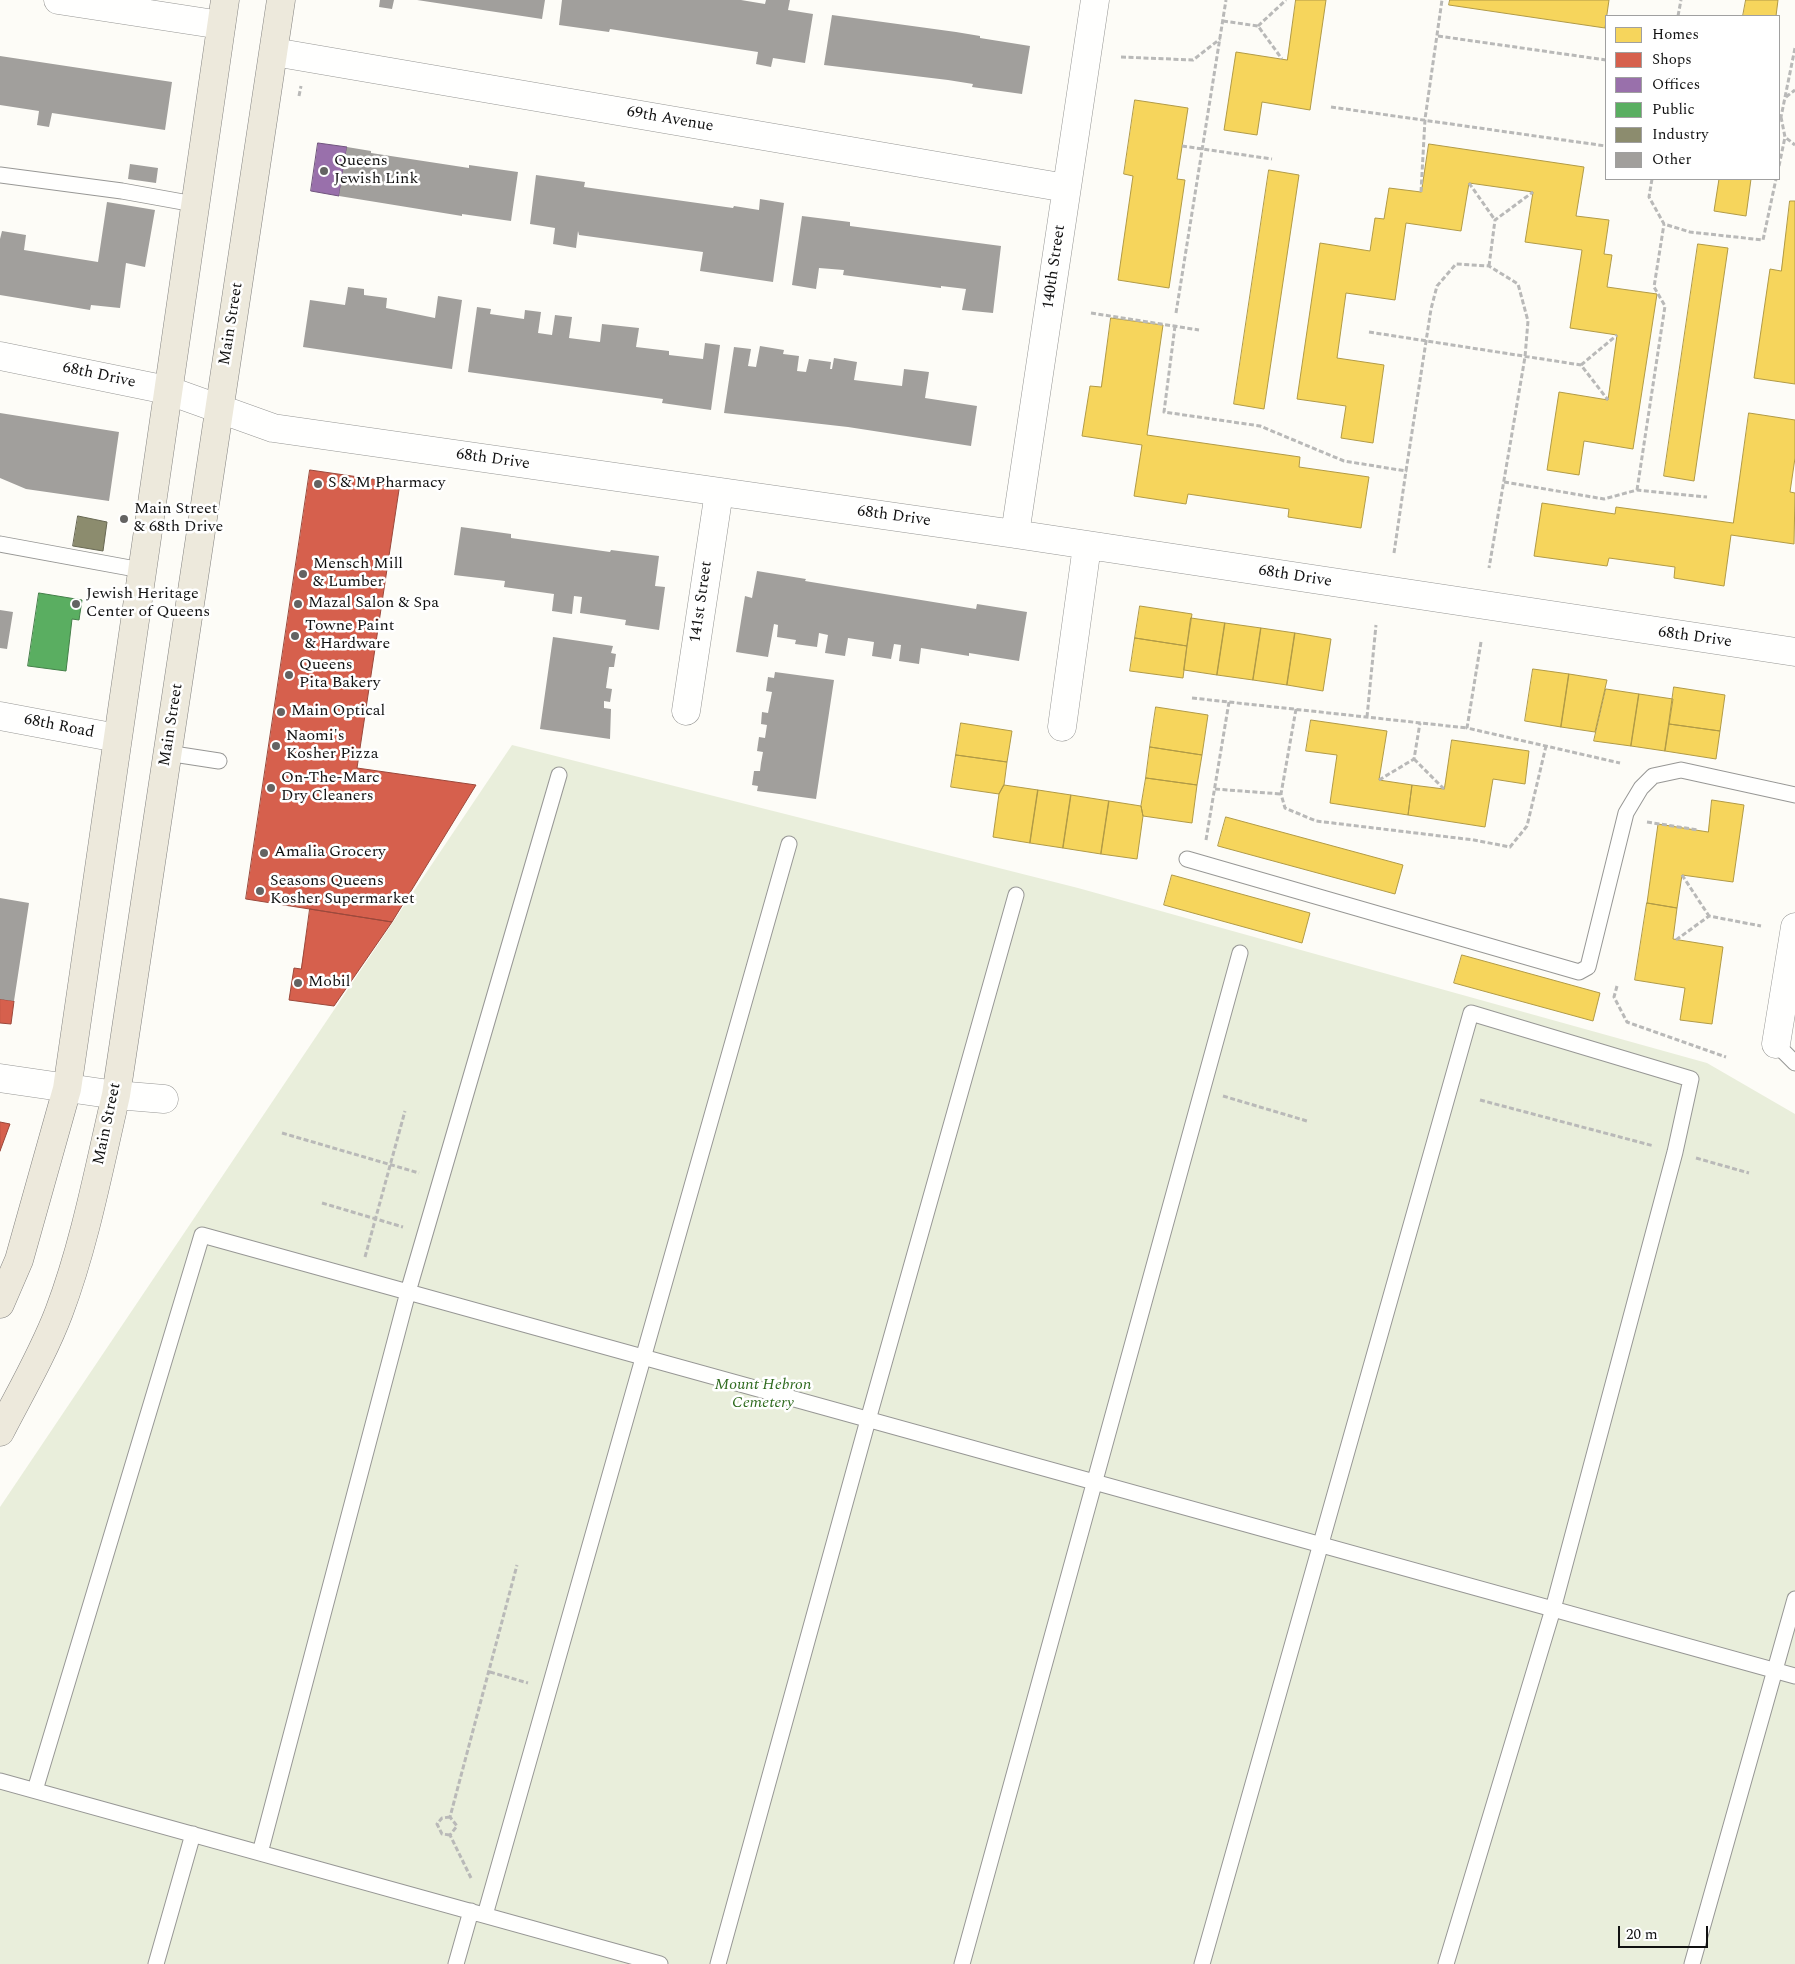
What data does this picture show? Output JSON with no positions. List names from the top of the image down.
{
  "streets": {
    "main road": ["Main Street"],
    "street": [
      "69th Avenue",
      "140th Street",
      "68th Drive",
      "141st Street",
      "68th Road"
    ]
  },
  "crossings": [
    ["69th Avenue", "140th Street"],
    ["69th Avenue", "Main Street"],
    ["140th Street", "68th Drive"],
    ["Main Street", "68th Drive"],
    ["68th Drive", "141st Street"]
  ],
  "parks": ["Mount Hebron Cemetery"],
  "places": [
    "Queens Jewish Link",
    "S & M Pharmacy",
    "Main Street & 68th Drive",
    "Mensch Mill & Lumber",
    "Jewish Heritage Center of Queens",
    "Mazal Salon & Spa",
    "Towne Paint & Hardware",
    "Queens Pita Bakery",
    "Main Optical",
    "Naomi's Kosher Pizza",
    "On-The-Marc Dry Cleaners",
    "Amalia Grocery",
    "Seasons Queens Kosher Supermarket",
    "Mobil"
  ],
  "legend": [
    "Homes",
    "Shops",
    "Offices",
    "Public",
    "Industry",
    "Other"
  ],
  "scale_bar": "20 m"
}
